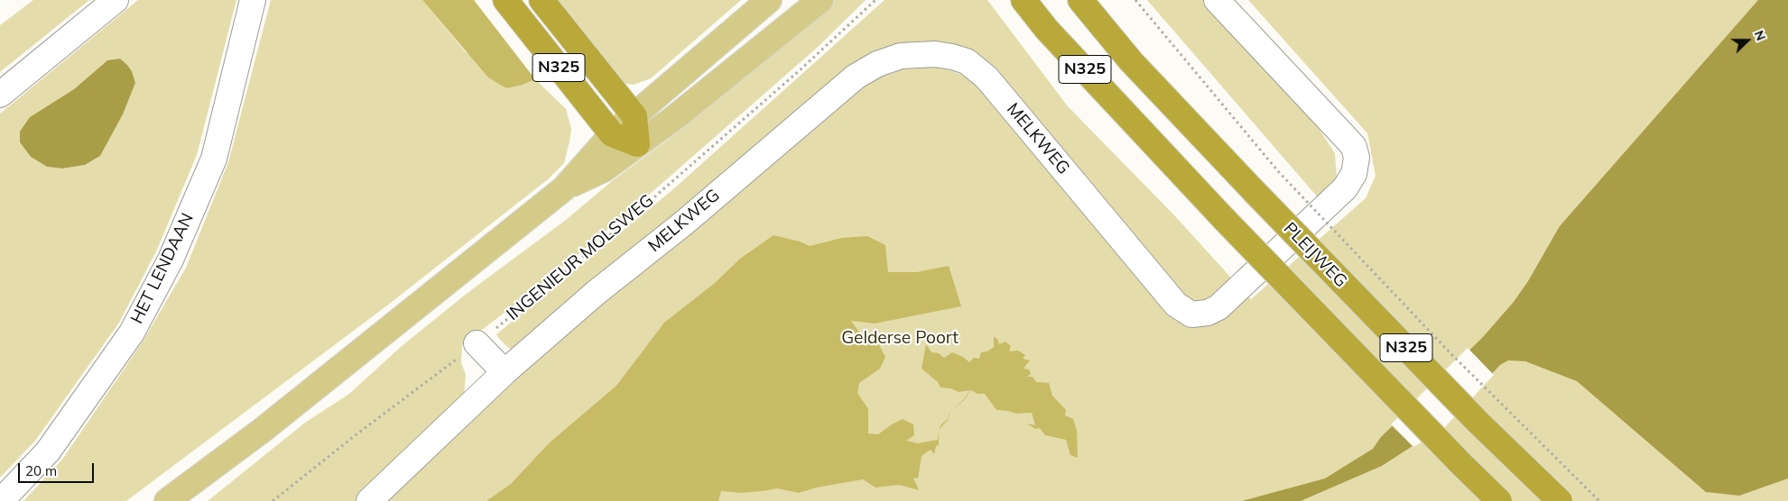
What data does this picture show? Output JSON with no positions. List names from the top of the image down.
{
  "streets": {
    "highway": ["N325", "PLEIJWEG"],
    "street": ["MELKWEG", "HET LENDAAN"],
    "path": ["INGENIEUR MOLSWEG"]
  },
  "parks": ["Gelderse Poort"],
  "scale_bar": "20 m",
  "north": "right"
}
